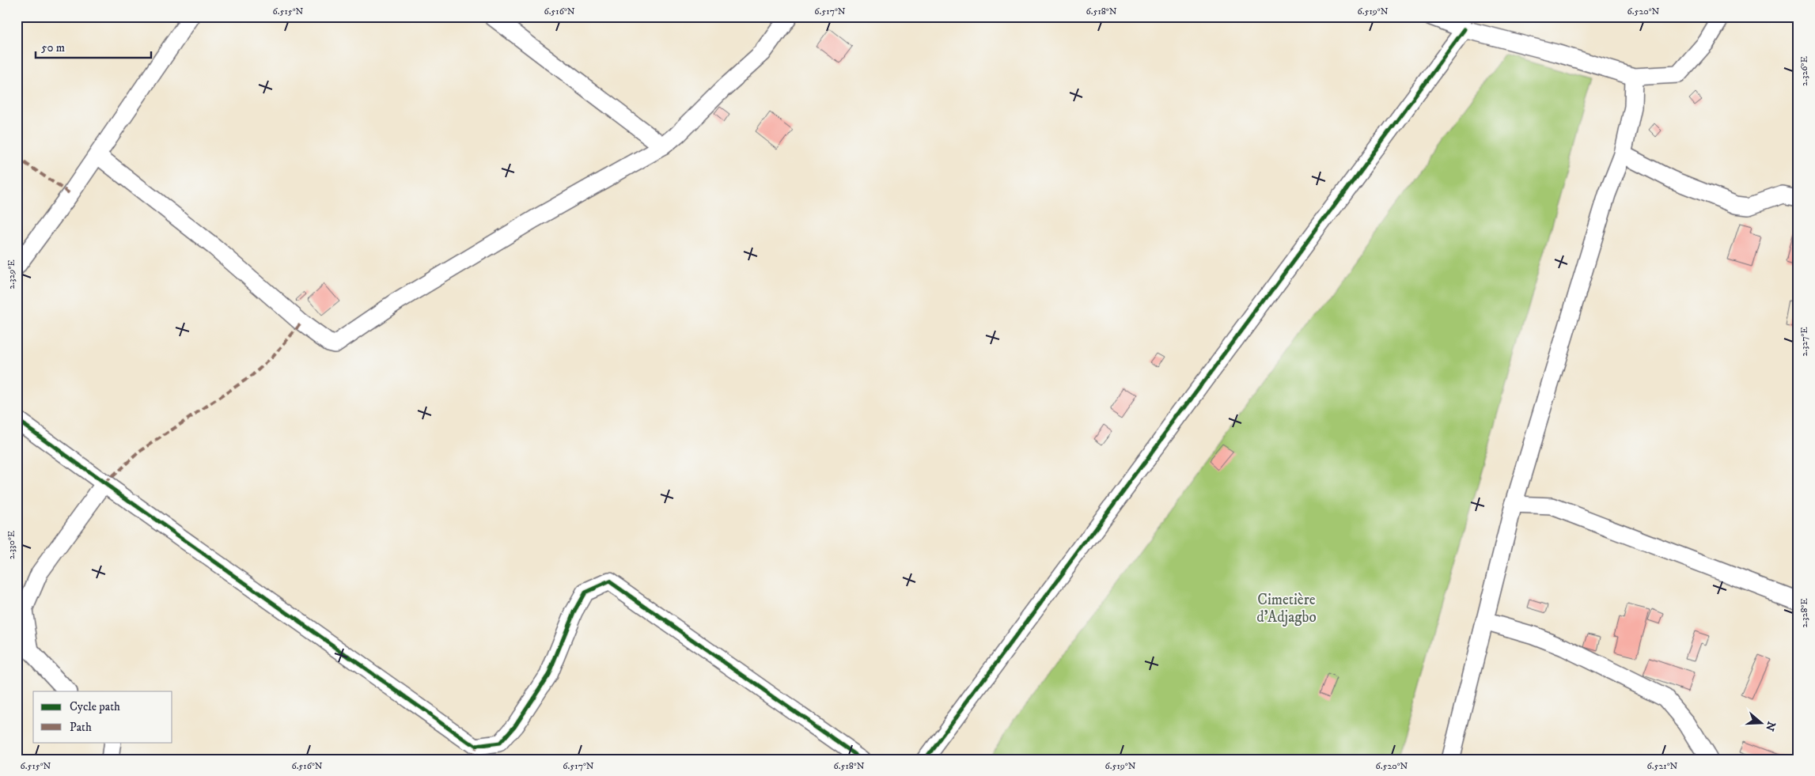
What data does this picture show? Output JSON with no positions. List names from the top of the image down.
{
  "parks": ["Cimetière d'Adjagbo"],
  "legend": ["Cycle path", "Path"],
  "scale_bar": "50 m",
  "north": "right",
  "coordinates": [
    "6.515°N",
    "6.516°N",
    "6.517°N",
    "6.518°N",
    "6.519°N",
    "6.520°N",
    "2.326°E",
    "2.329°E",
    "2.327°E",
    "2.330°E",
    "2.328°E",
    "6.521°N"
  ]
}
